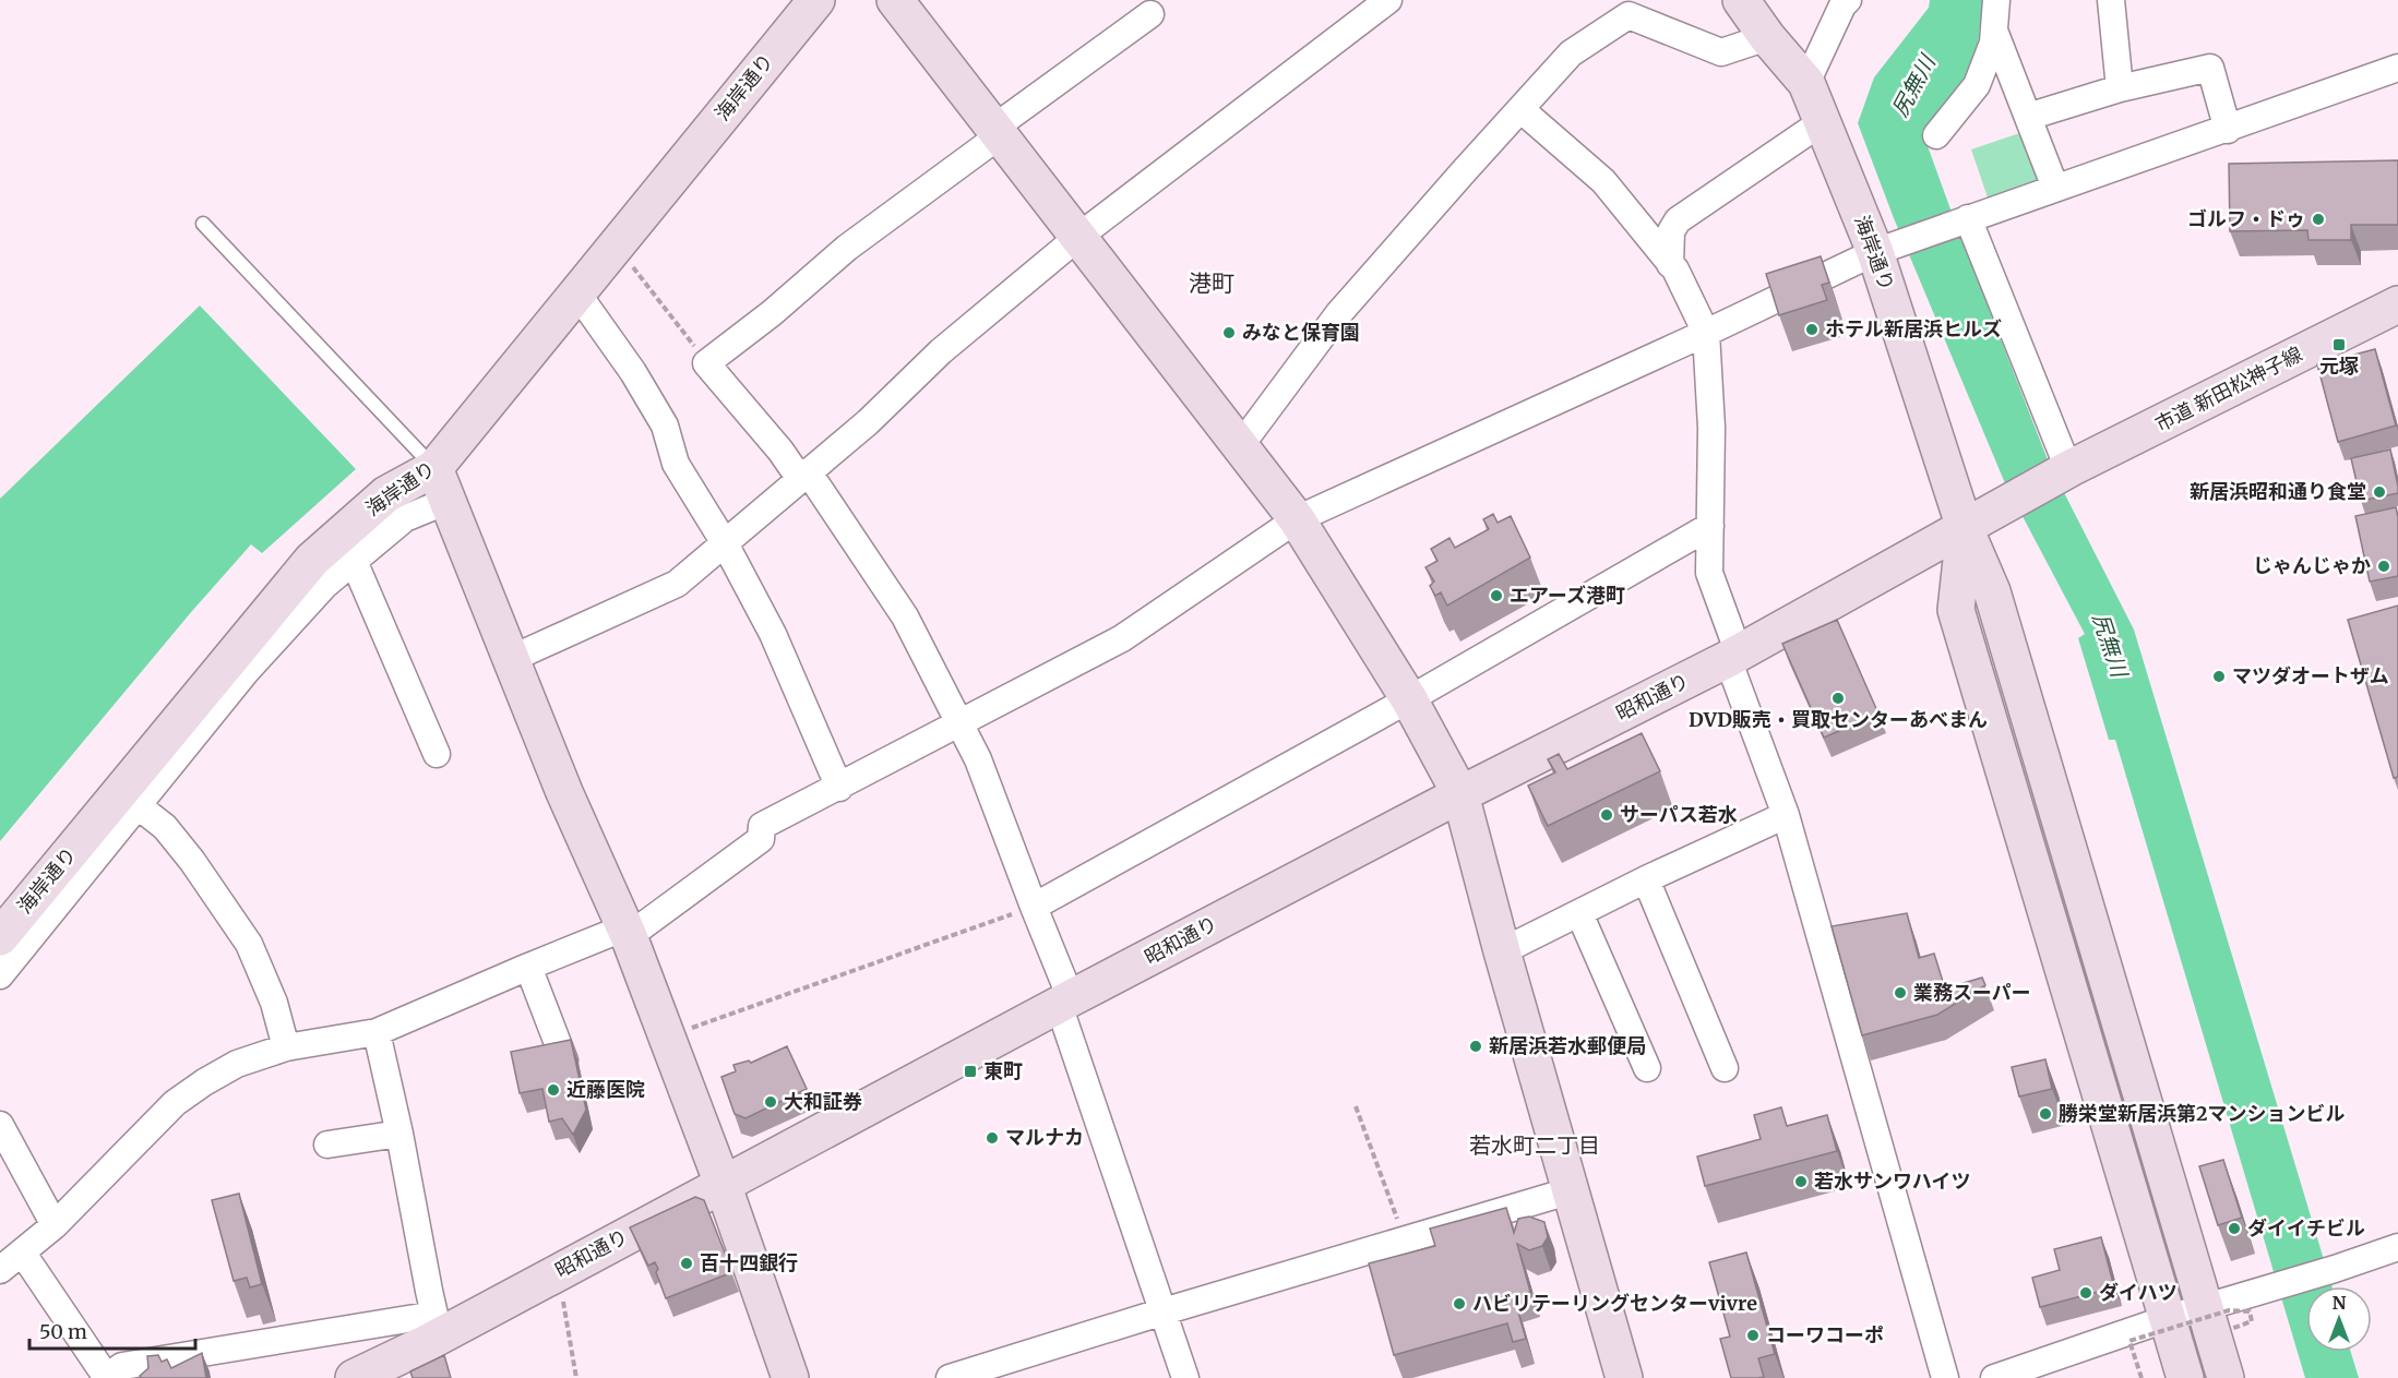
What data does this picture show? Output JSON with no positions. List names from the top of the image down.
{
  "streets": {
    "street": ["海岸通り", "市道 新田松神子線", "昭和通り"]
  },
  "crossings": [
    ["海岸通り", "昭和通り"],
    ["市道 新田松神子線", "昭和通り"]
  ],
  "districts": ["港町", "若水町二丁目"],
  "water": ["尻無川"],
  "places": {
    "other": [
      "ゴルフ・ドゥ",
      "ホテル新居浜ヒルズ",
      "みなと保育園",
      "新居浜昭和通り食堂",
      "じゃんじゃか",
      "エアーズ港町",
      "マツダオートザム",
      "DVD販売・買取センターあべまん",
      "サーパス若水",
      "業務スーパー",
      "新居浜若水郵便局",
      "近藤医院",
      "大和証券",
      "勝栄堂新居浜第2マンションビル",
      "マルナカ",
      "若水サンワハイツ",
      "ダイイチビル",
      "百十四銀行",
      "ダイハツ",
      "ハビリテーリングセンターvivre",
      "コーワコーポ"
    ],
    "transit": ["元塚", "東町"]
  },
  "scale_bar": "50 m",
  "north": "top"
}
